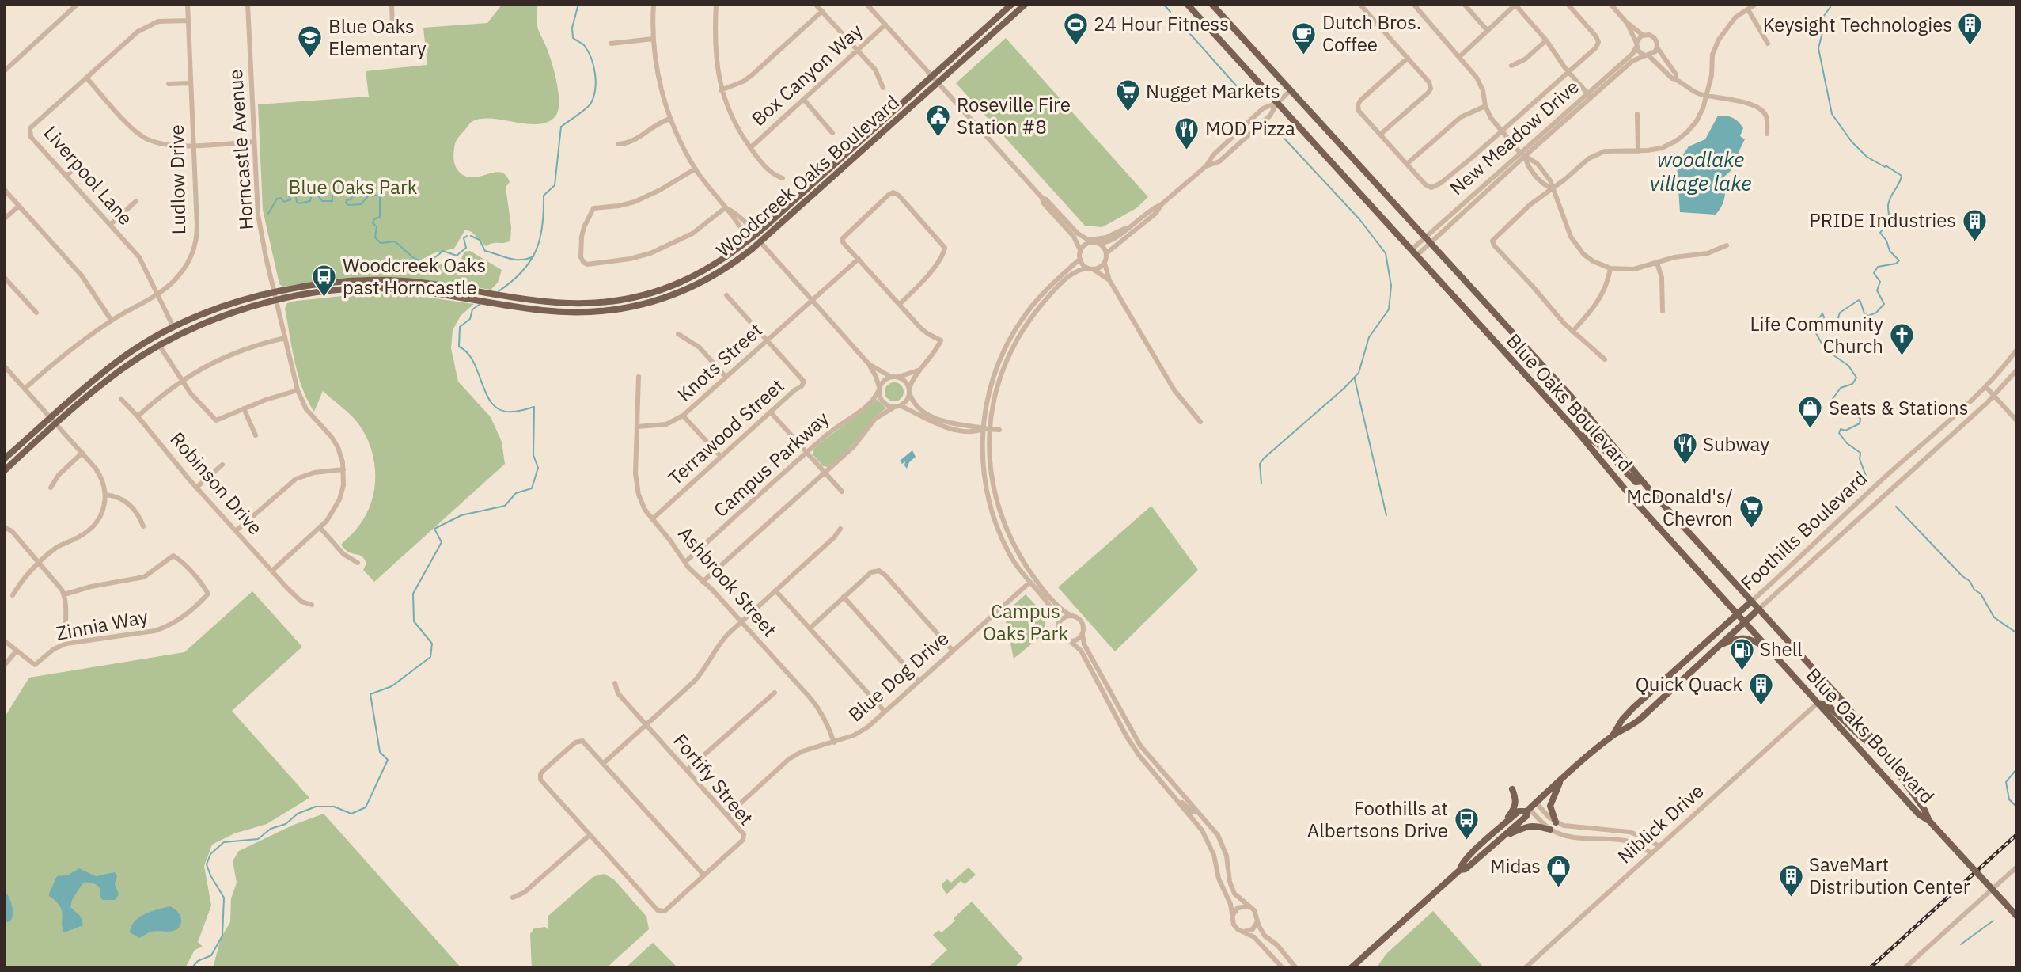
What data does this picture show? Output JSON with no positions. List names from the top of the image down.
{
  "streets": {
    "main road": ["Woodcreek Oaks Boulevard", "Blue Oaks Boulevard", "Foothills Boulevard"],
    "street": [
      "Box Canyon Way",
      "New Meadow Drive",
      "Horncastle Avenue",
      "Liverpool Lane",
      "Ludlow Drive",
      "Knots Street",
      "Terrawood Street",
      "Campus Parkway",
      "Robinson Drive",
      "Ashbrook Street",
      "Zinnia Way",
      "Blue Dog Drive",
      "Fortify Street",
      "Niblick Drive"
    ]
  },
  "crossings": [
    ["New Meadow Drive", "Blue Oaks Boulevard"],
    ["Horncastle Avenue", "Woodcreek Oaks Boulevard"],
    ["Liverpool Lane", "Woodcreek Oaks Boulevard"],
    ["Liverpool Lane", "Ludlow Drive"],
    ["Knots Street", "Terrawood Street"],
    ["Knots Street", "Ashbrook Street"],
    ["Blue Oaks Boulevard", "Foothills Boulevard"],
    ["Blue Oaks Boulevard", "Niblick Drive"],
    ["Terrawood Street", "Ashbrook Street"],
    ["Campus Parkway", "Ashbrook Street"],
    ["Ashbrook Street", "Blue Dog Drive"],
    ["Blue Dog Drive", "Fortify Street"]
  ],
  "water": ["woodlake village lake"],
  "parks": ["Blue Oaks Park", "Campus Oaks Park"],
  "places": {
    "sports": ["24 Hour Fitness"],
    "building": [
      "Keysight Technologies",
      "PRIDE Industries",
      "Quick Quack",
      "SaveMart Distribution Center"
    ],
    "cafe": ["Dutch Bros. Coffee"],
    "school or university": ["Blue Oaks Elementary"],
    "supermarket": ["Nugget Markets", "McDonald's/ Chevron"],
    "public building": ["Roseville Fire Station #8"],
    "restaurant": ["MOD Pizza", "Subway"],
    "bus stop": ["Woodcreek Oaks past Horncastle", "Foothills at Albertsons Drive"],
    "church": ["Life Community Church"],
    "shop": ["Seats & Stations", "Midas"],
    "fuel station": ["Shell"]
  }
}
